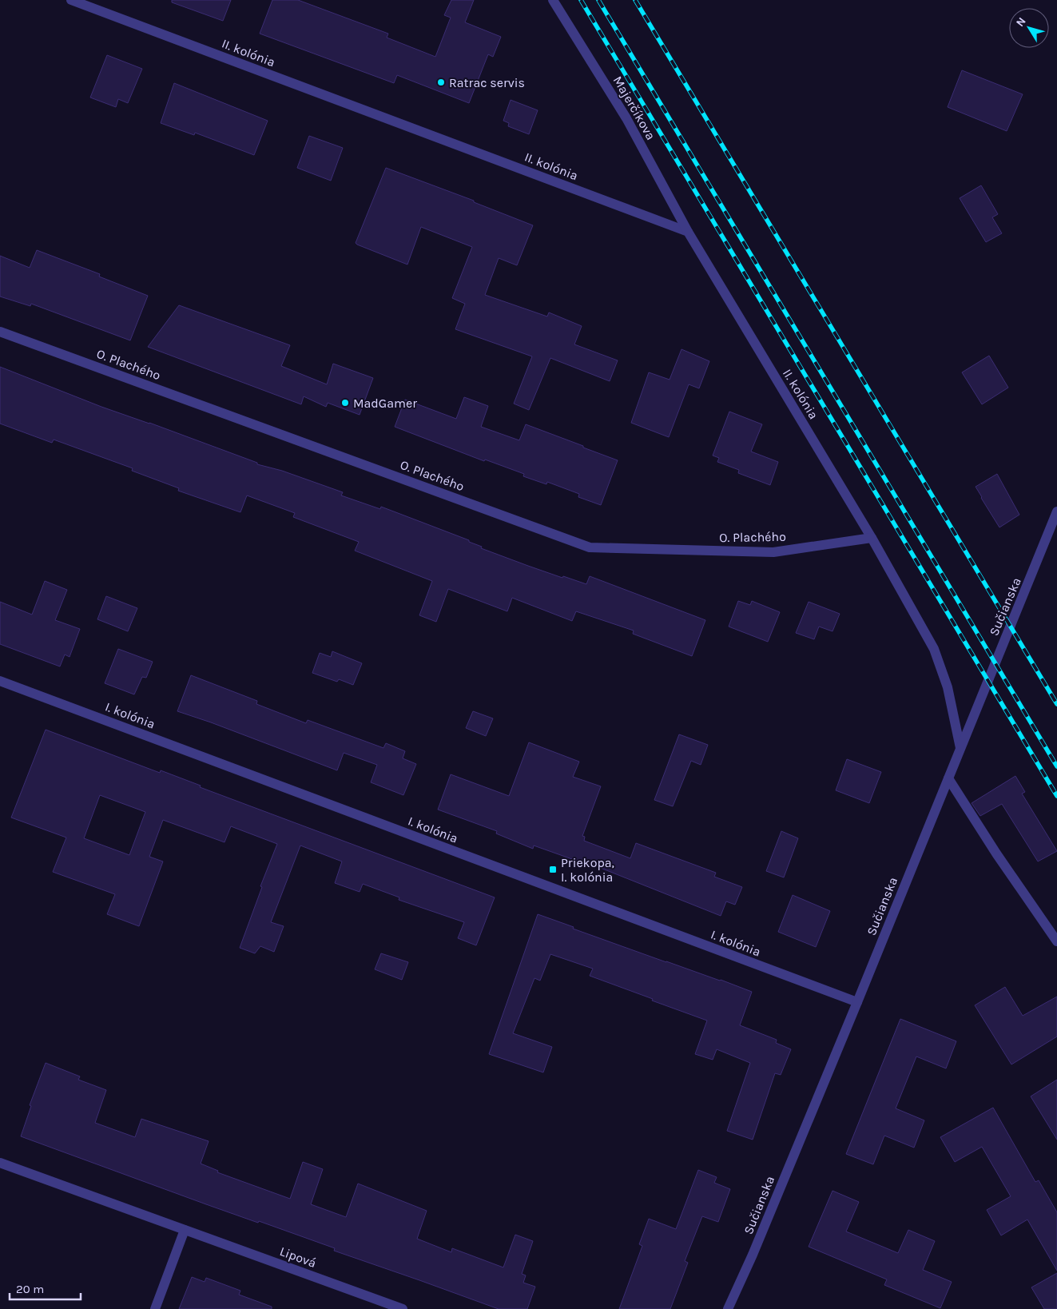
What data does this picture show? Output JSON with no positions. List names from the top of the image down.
{
  "streets": {
    "street": [
      "II. kolónia",
      "Majerčíkova",
      "O. Plachého",
      "Sučianska",
      "I. kolónia",
      "Lipová"
    ]
  },
  "crossings": [
    ["II. kolónia", "Majerčíkova"],
    ["II. kolónia", "O. Plachého"],
    ["II. kolónia", "Sučianska"],
    ["Sučianska", "I. kolónia"]
  ],
  "places": {
    "other": ["Ratrac servis", "MadGamer"],
    "transit": ["Priekopa, I. kolónia"]
  },
  "scale_bar": "20 m",
  "north": "top left"
}
